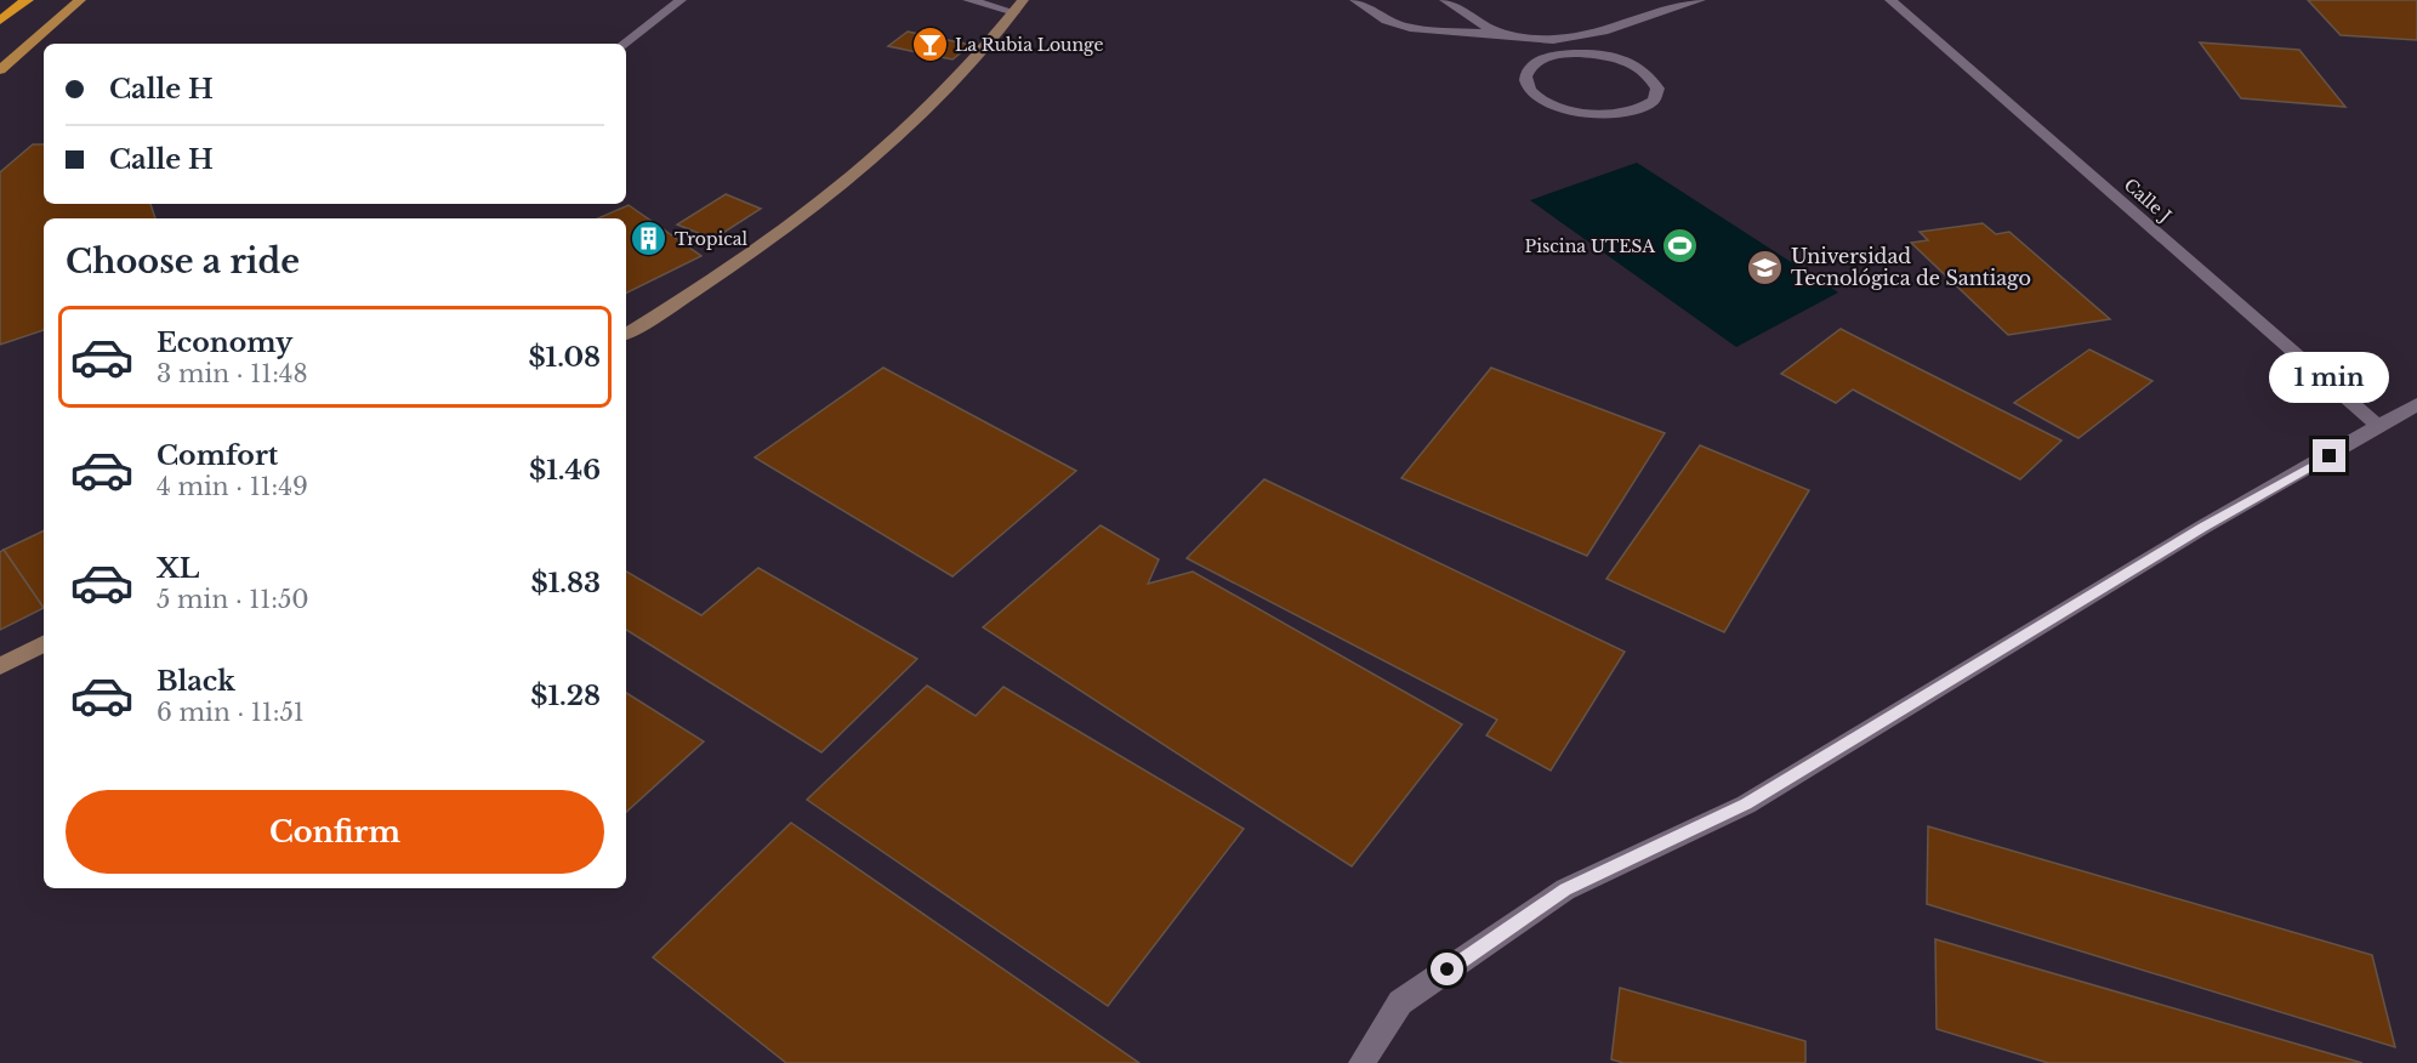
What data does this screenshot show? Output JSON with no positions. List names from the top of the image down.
{
  "streets": {
    "street": ["Calle J"]
  },
  "places": {
    "bar": ["La Rubia Lounge"],
    "building": ["Tropical"],
    "sports": ["Piscina UTESA"],
    "school or university": ["Universidad Tecnológica de Santiago"]
  },
  "page": {
    "banner": ["Calle H", "Calle H"],
    "heading": "Choose a ride",
    "list": [
      {
        "name": "Economy",
        "note": "3 min · 11:48",
        "value": "$1.08"
      },
      {
        "name": "Comfort",
        "note": "4 min · 11:49",
        "value": "$1.46"
      },
      {
        "name": "XL",
        "note": "5 min · 11:50",
        "value": "$1.83"
      },
      {
        "name": "Black",
        "note": "6 min · 11:51",
        "value": "$1.28"
      }
    ],
    "bubble": "1 min",
    "buttons": "Confirm"
  }
}
